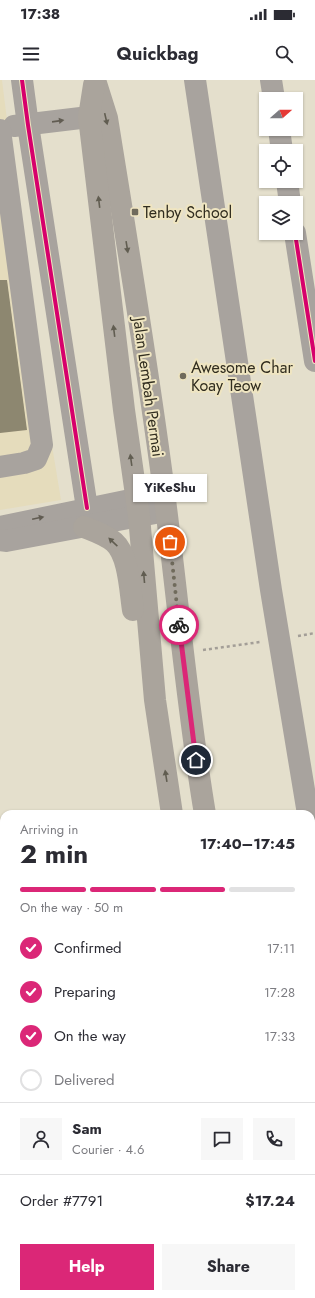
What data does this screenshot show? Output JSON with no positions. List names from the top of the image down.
{
  "streets": {
    "main road": ["Jalan Lembah Permai"]
  },
  "places": {
    "transit": ["Tenby School"],
    "other": ["Awesome Char Koay Teow", "YiKeShu"]
  },
  "north": "right",
  "page": {
    "status": "17:38",
    "header": "Quickbag",
    "bubble": "YiKeShu",
    "heading": ["2 min", "Arriving in", "17:40–17:45"],
    "panel": [
      "Sam",
      "Courier · 4.6",
      "Order #7791",
      "$17.24"
    ],
    "bar": "On the way · 50 m",
    "list": [
      ["Confirmed", "17:11"],
      ["Preparing", "17:28"],
      ["On the way", "17:33"],
      "Delivered"
    ],
    "buttons": ["Help", "Share"]
  }
}
